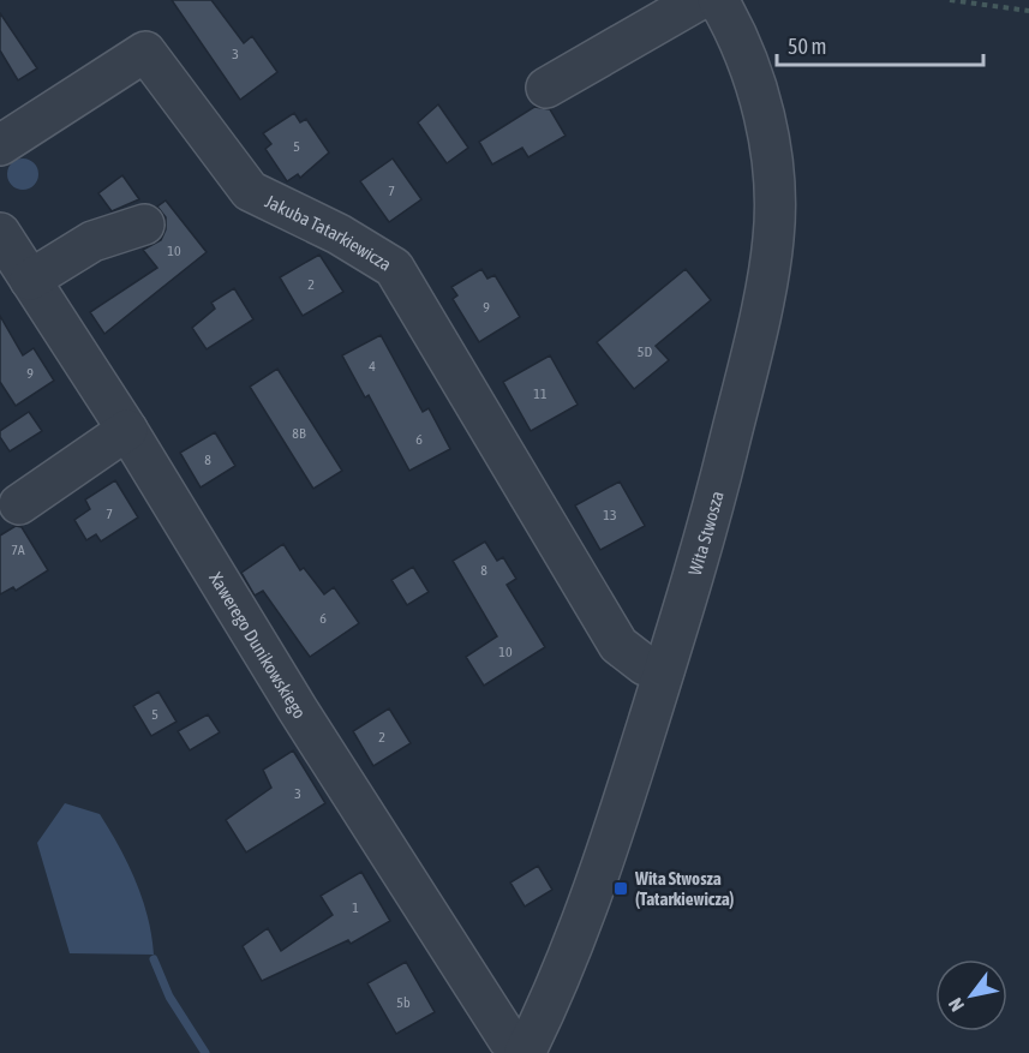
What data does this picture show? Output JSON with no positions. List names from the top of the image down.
{
  "streets": {
    "street": ["Jakuba Tatarkiewicza", "Wita Stwosza", "Xawerego Dunikowskiego"]
  },
  "crossings": [
    ["Jakuba Tatarkiewicza", "Wita Stwosza"],
    ["Wita Stwosza", "Xawerego Dunikowskiego"]
  ],
  "places": {
    "transit": ["Wita Stwosza (Tatarkiewicza)"]
  },
  "house_numbers": [
    "3",
    "5",
    "7",
    "10",
    "2",
    "9",
    "5D",
    "4",
    "9",
    "11",
    "8B",
    "6",
    "8",
    "7",
    "13",
    "7A",
    "8",
    "6",
    "10",
    "5",
    "2",
    "3",
    "1",
    "5b"
  ],
  "scale_bar": "50 m",
  "north": "bottom left"
}
